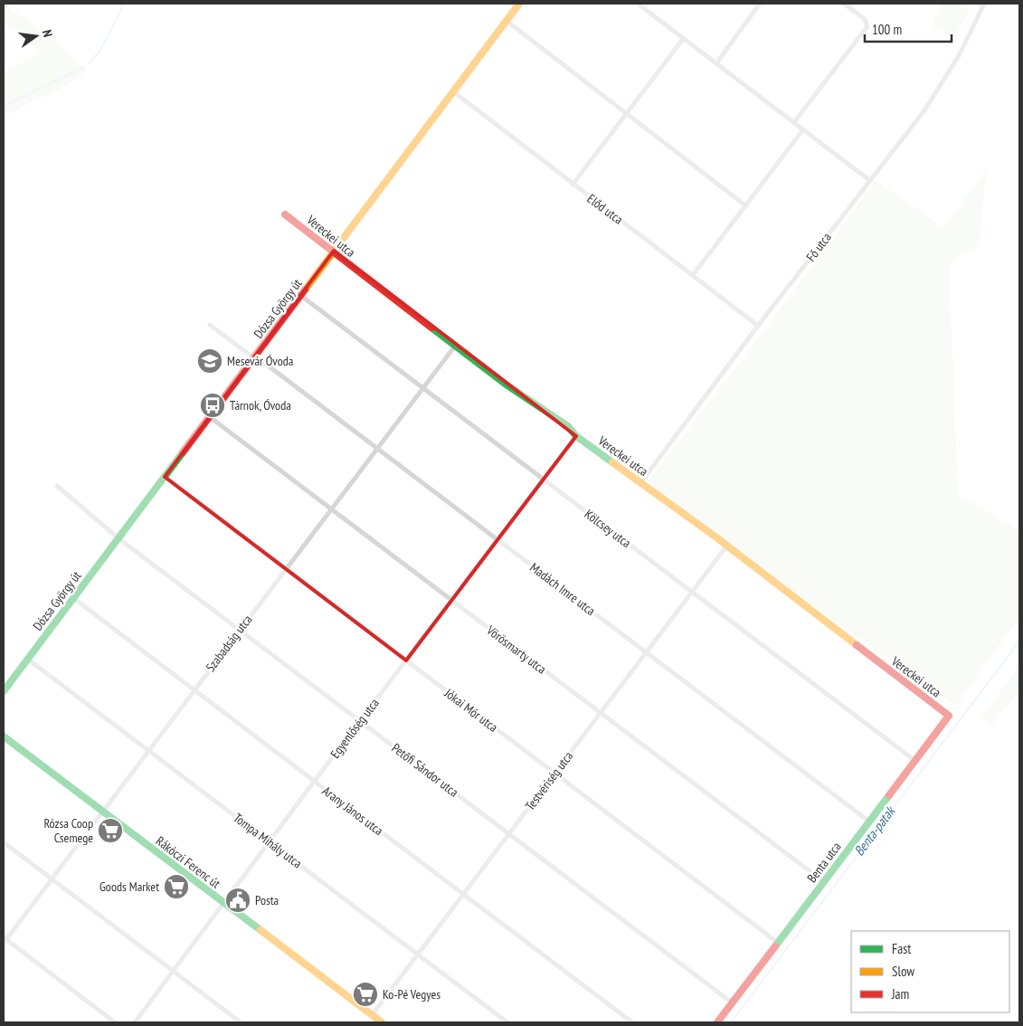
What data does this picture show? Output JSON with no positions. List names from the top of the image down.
{
  "streets": {
    "street": [
      "Előd utca",
      "Vereckei utca",
      "Fő utca",
      "Dózsa György út",
      "Kölcsey utca",
      "Madách Imre utca",
      "Szabadság utca",
      "Vörösmarty utca",
      "Jókai Mór utca",
      "Egyenlőség utca",
      "Petőfi Sándor utca",
      "Testvériség utca",
      "Arany János utca",
      "Tompa Mihály utca",
      "Rákóczi Ferenc út",
      "Benta utca"
    ]
  },
  "crossings": [
    ["Előd utca", "Fő utca"],
    ["Előd utca", "Dózsa György út"],
    ["Vereckei utca", "Fő utca"],
    ["Vereckei utca", "Dózsa György út"],
    ["Vereckei utca", "Szabadság utca"],
    ["Vereckei utca", "Egyenlőség utca"],
    ["Vereckei utca", "Testvériség utca"],
    ["Vereckei utca", "Benta utca"],
    ["Dózsa György út", "Kölcsey utca"],
    ["Dózsa György út", "Madách Imre utca"],
    ["Dózsa György út", "Vörösmarty utca"],
    ["Dózsa György út", "Jókai Mór utca"],
    ["Dózsa György út", "Petőfi Sándor utca"],
    ["Dózsa György út", "Arany János utca"],
    ["Dózsa György út", "Tompa Mihály utca"],
    ["Kölcsey utca", "Szabadság utca"],
    ["Kölcsey utca", "Egyenlőség utca"],
    ["Kölcsey utca", "Testvériség utca"],
    ["Kölcsey utca", "Benta utca"],
    ["Madách Imre utca", "Szabadság utca"],
    ["Madách Imre utca", "Egyenlőség utca"],
    ["Madách Imre utca", "Testvériség utca"],
    ["Madách Imre utca", "Benta utca"],
    ["Szabadság utca", "Vörösmarty utca"],
    ["Szabadság utca", "Jókai Mór utca"],
    ["Szabadság utca", "Petőfi Sándor utca"],
    ["Szabadság utca", "Arany János utca"],
    ["Szabadság utca", "Tompa Mihály utca"],
    ["Szabadság utca", "Rákóczi Ferenc út"],
    ["Vörösmarty utca", "Egyenlőség utca"],
    ["Vörösmarty utca", "Testvériség utca"],
    ["Vörösmarty utca", "Benta utca"],
    ["Jókai Mór utca", "Egyenlőség utca"],
    ["Jókai Mór utca", "Testvériség utca"],
    ["Jókai Mór utca", "Benta utca"],
    ["Egyenlőség utca", "Petőfi Sándor utca"],
    ["Egyenlőség utca", "Arany János utca"],
    ["Egyenlőség utca", "Tompa Mihály utca"],
    ["Egyenlőség utca", "Rákóczi Ferenc út"],
    ["Petőfi Sándor utca", "Testvériség utca"],
    ["Petőfi Sándor utca", "Benta utca"],
    ["Testvériség utca", "Arany János utca"],
    ["Testvériség utca", "Tompa Mihály utca"],
    ["Testvériség utca", "Rákóczi Ferenc út"]
  ],
  "water": ["Benta-patak"],
  "places": {
    "school or university": ["Mesevár Óvoda"],
    "bus stop": ["Tárnok, Óvoda"],
    "supermarket": ["Rózsa Coop Csemege", "Goods Market", "Ko-Pé Vegyes"],
    "public building": ["Posta"]
  },
  "legend": ["Fast", "Slow", "Jam"],
  "scale_bar": "100 m",
  "north": "right"
}
